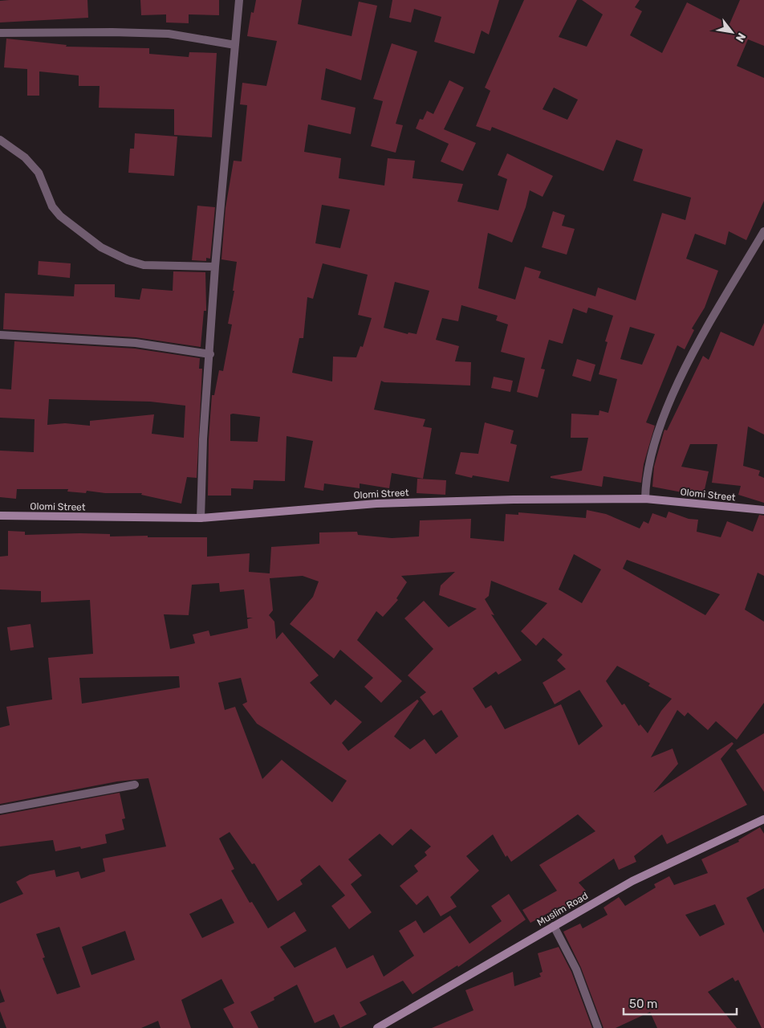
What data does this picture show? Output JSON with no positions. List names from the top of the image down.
{
  "streets": {
    "main road": ["Olomi Street", "Muslim Road"]
  },
  "scale_bar": "50 m",
  "north": "bottom right"
}
